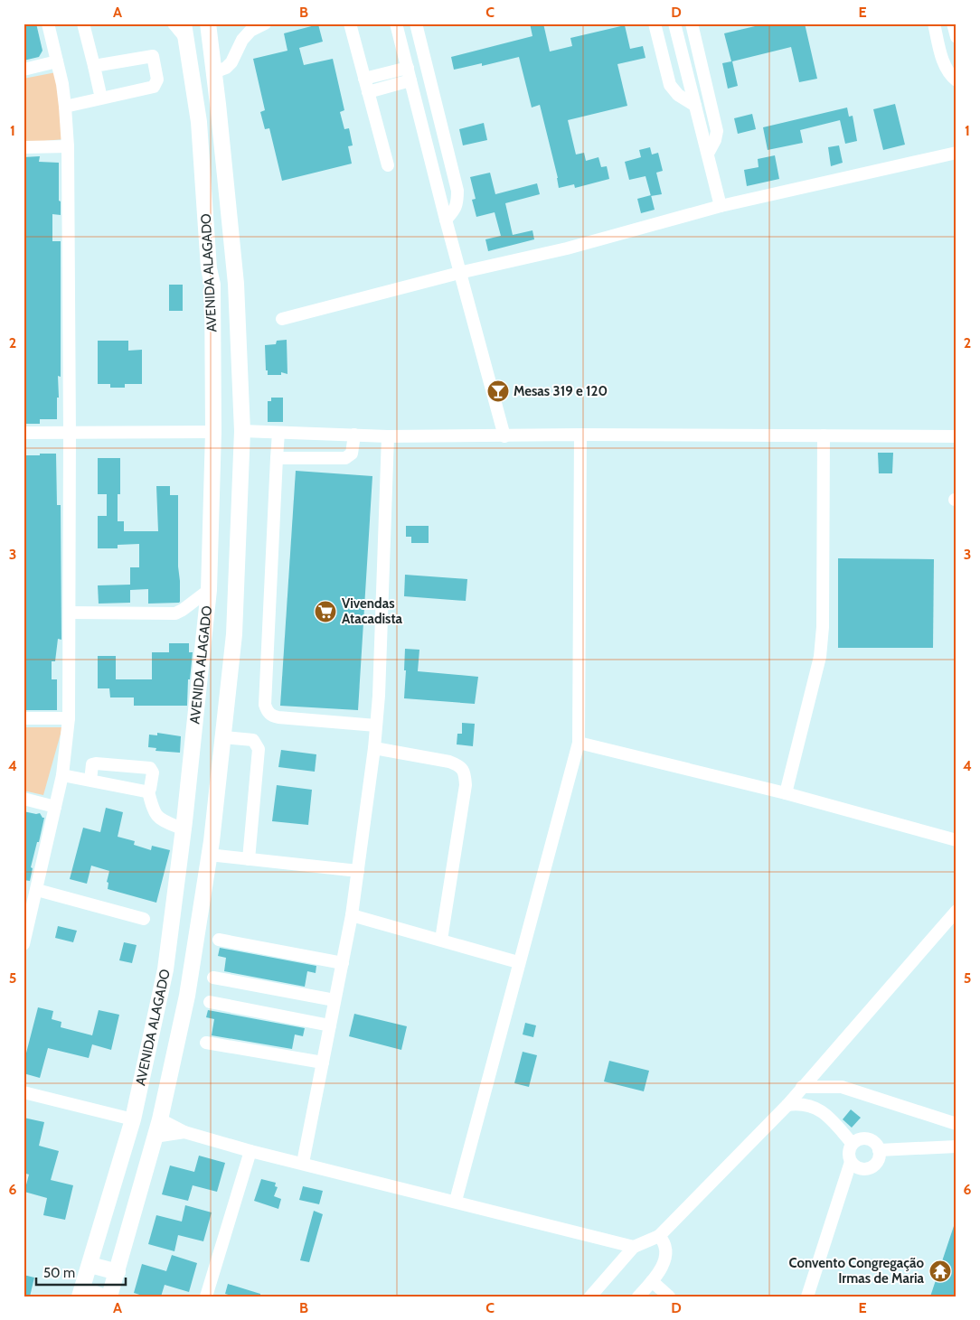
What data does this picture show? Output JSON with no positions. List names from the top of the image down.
{
  "streets": {
    "main road": ["AVENIDA ALAGADO"]
  },
  "places": {
    "bar": ["Mesas 319 e 120"],
    "supermarket": ["Vivendas Atacadista"],
    "temple": ["Convento Congregação Irmas de Maria"]
  },
  "scale_bar": "50 m",
  "grid": {
    "columns": [
      "A",
      "B",
      "C",
      "D",
      "E"
    ],
    "rows": [
      "1",
      "2",
      "3",
      "4",
      "5",
      "6"
    ]
  }
}
